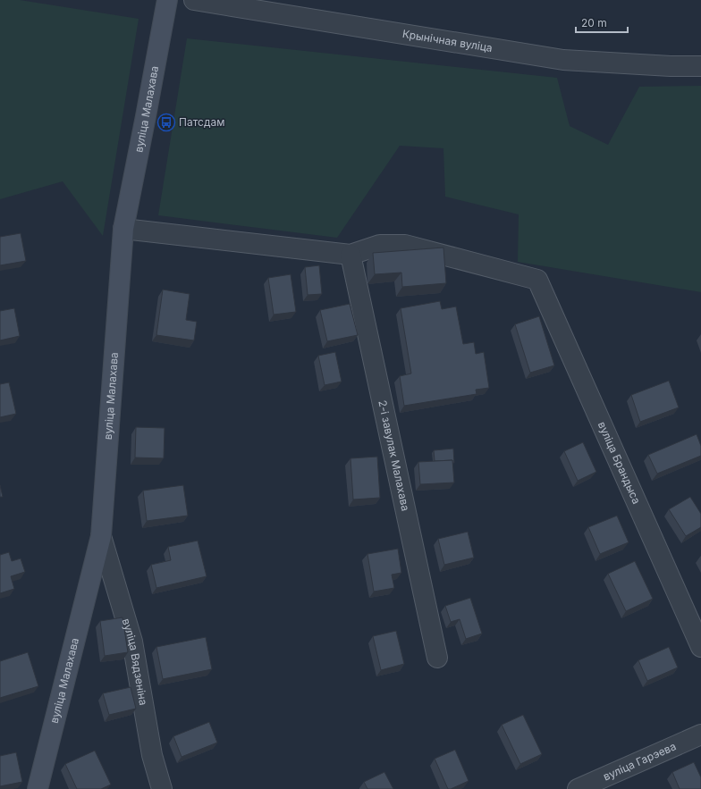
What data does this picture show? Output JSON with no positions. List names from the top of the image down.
{
  "streets": {
    "street": [
      "Крынічная вуліца",
      "вуліца Малахава",
      "2-і завулак Малахава",
      "вуліца Брандыса",
      "вуліца Вядзеніна",
      "вуліца Гарэева"
    ]
  },
  "crossings": [
    ["вуліца Малахава", "вуліца Вядзеніна"],
    ["2-і завулак Малахава", "вуліца Брандыса"]
  ],
  "places": {
    "bus stop": ["Патсдам"]
  },
  "scale_bar": "20 m"
}
